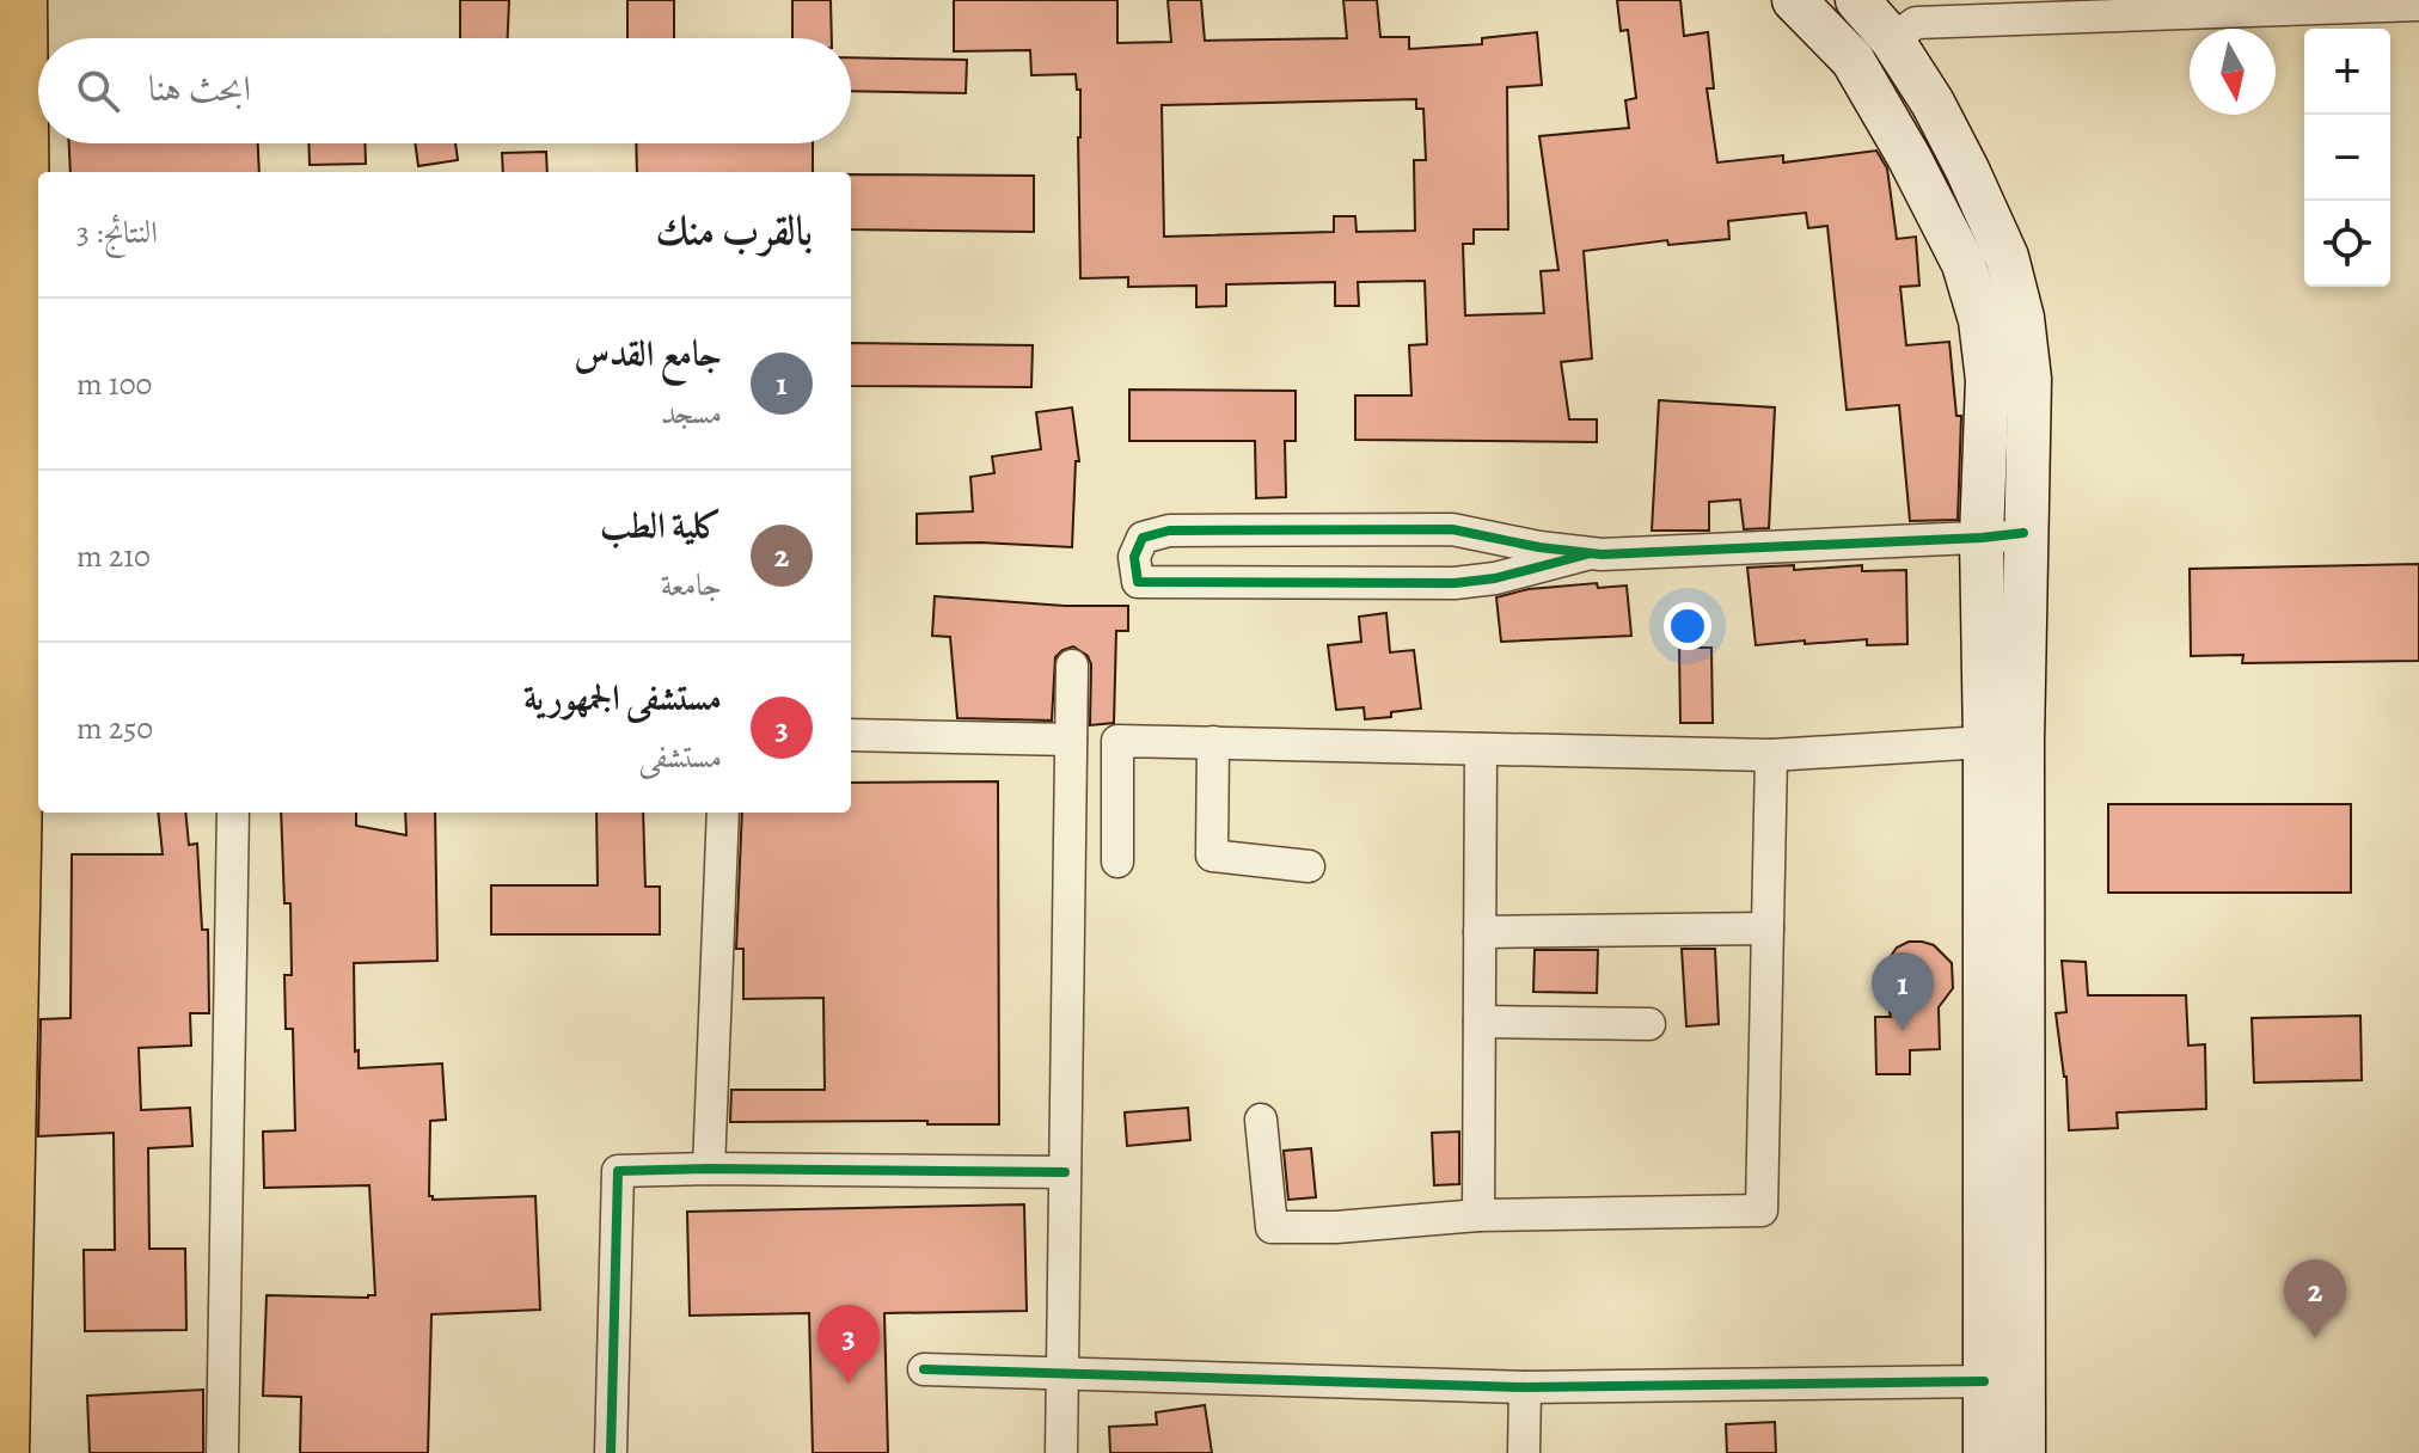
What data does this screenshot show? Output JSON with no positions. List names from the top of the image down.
{
  "north": "bottom",
  "page": {
    "map_buttons": ["+", "−"],
    "search": "ابحث هنا",
    "heading": ["بالقرب منك", "النتائج: 3"],
    "list": [
      {
        "mark": "1",
        "name": "جامع القدس",
        "note": "مسجد",
        "value": "100 m"
      },
      {
        "mark": "2",
        "name": "كلية الطب",
        "note": "جامعة",
        "value": "210 m"
      },
      {
        "mark": "3",
        "name": "مستشفى الجمهورية",
        "note": "مستشفى",
        "value": "250 m"
      }
    ],
    "pins": ["1", "2", "3"]
  }
}
